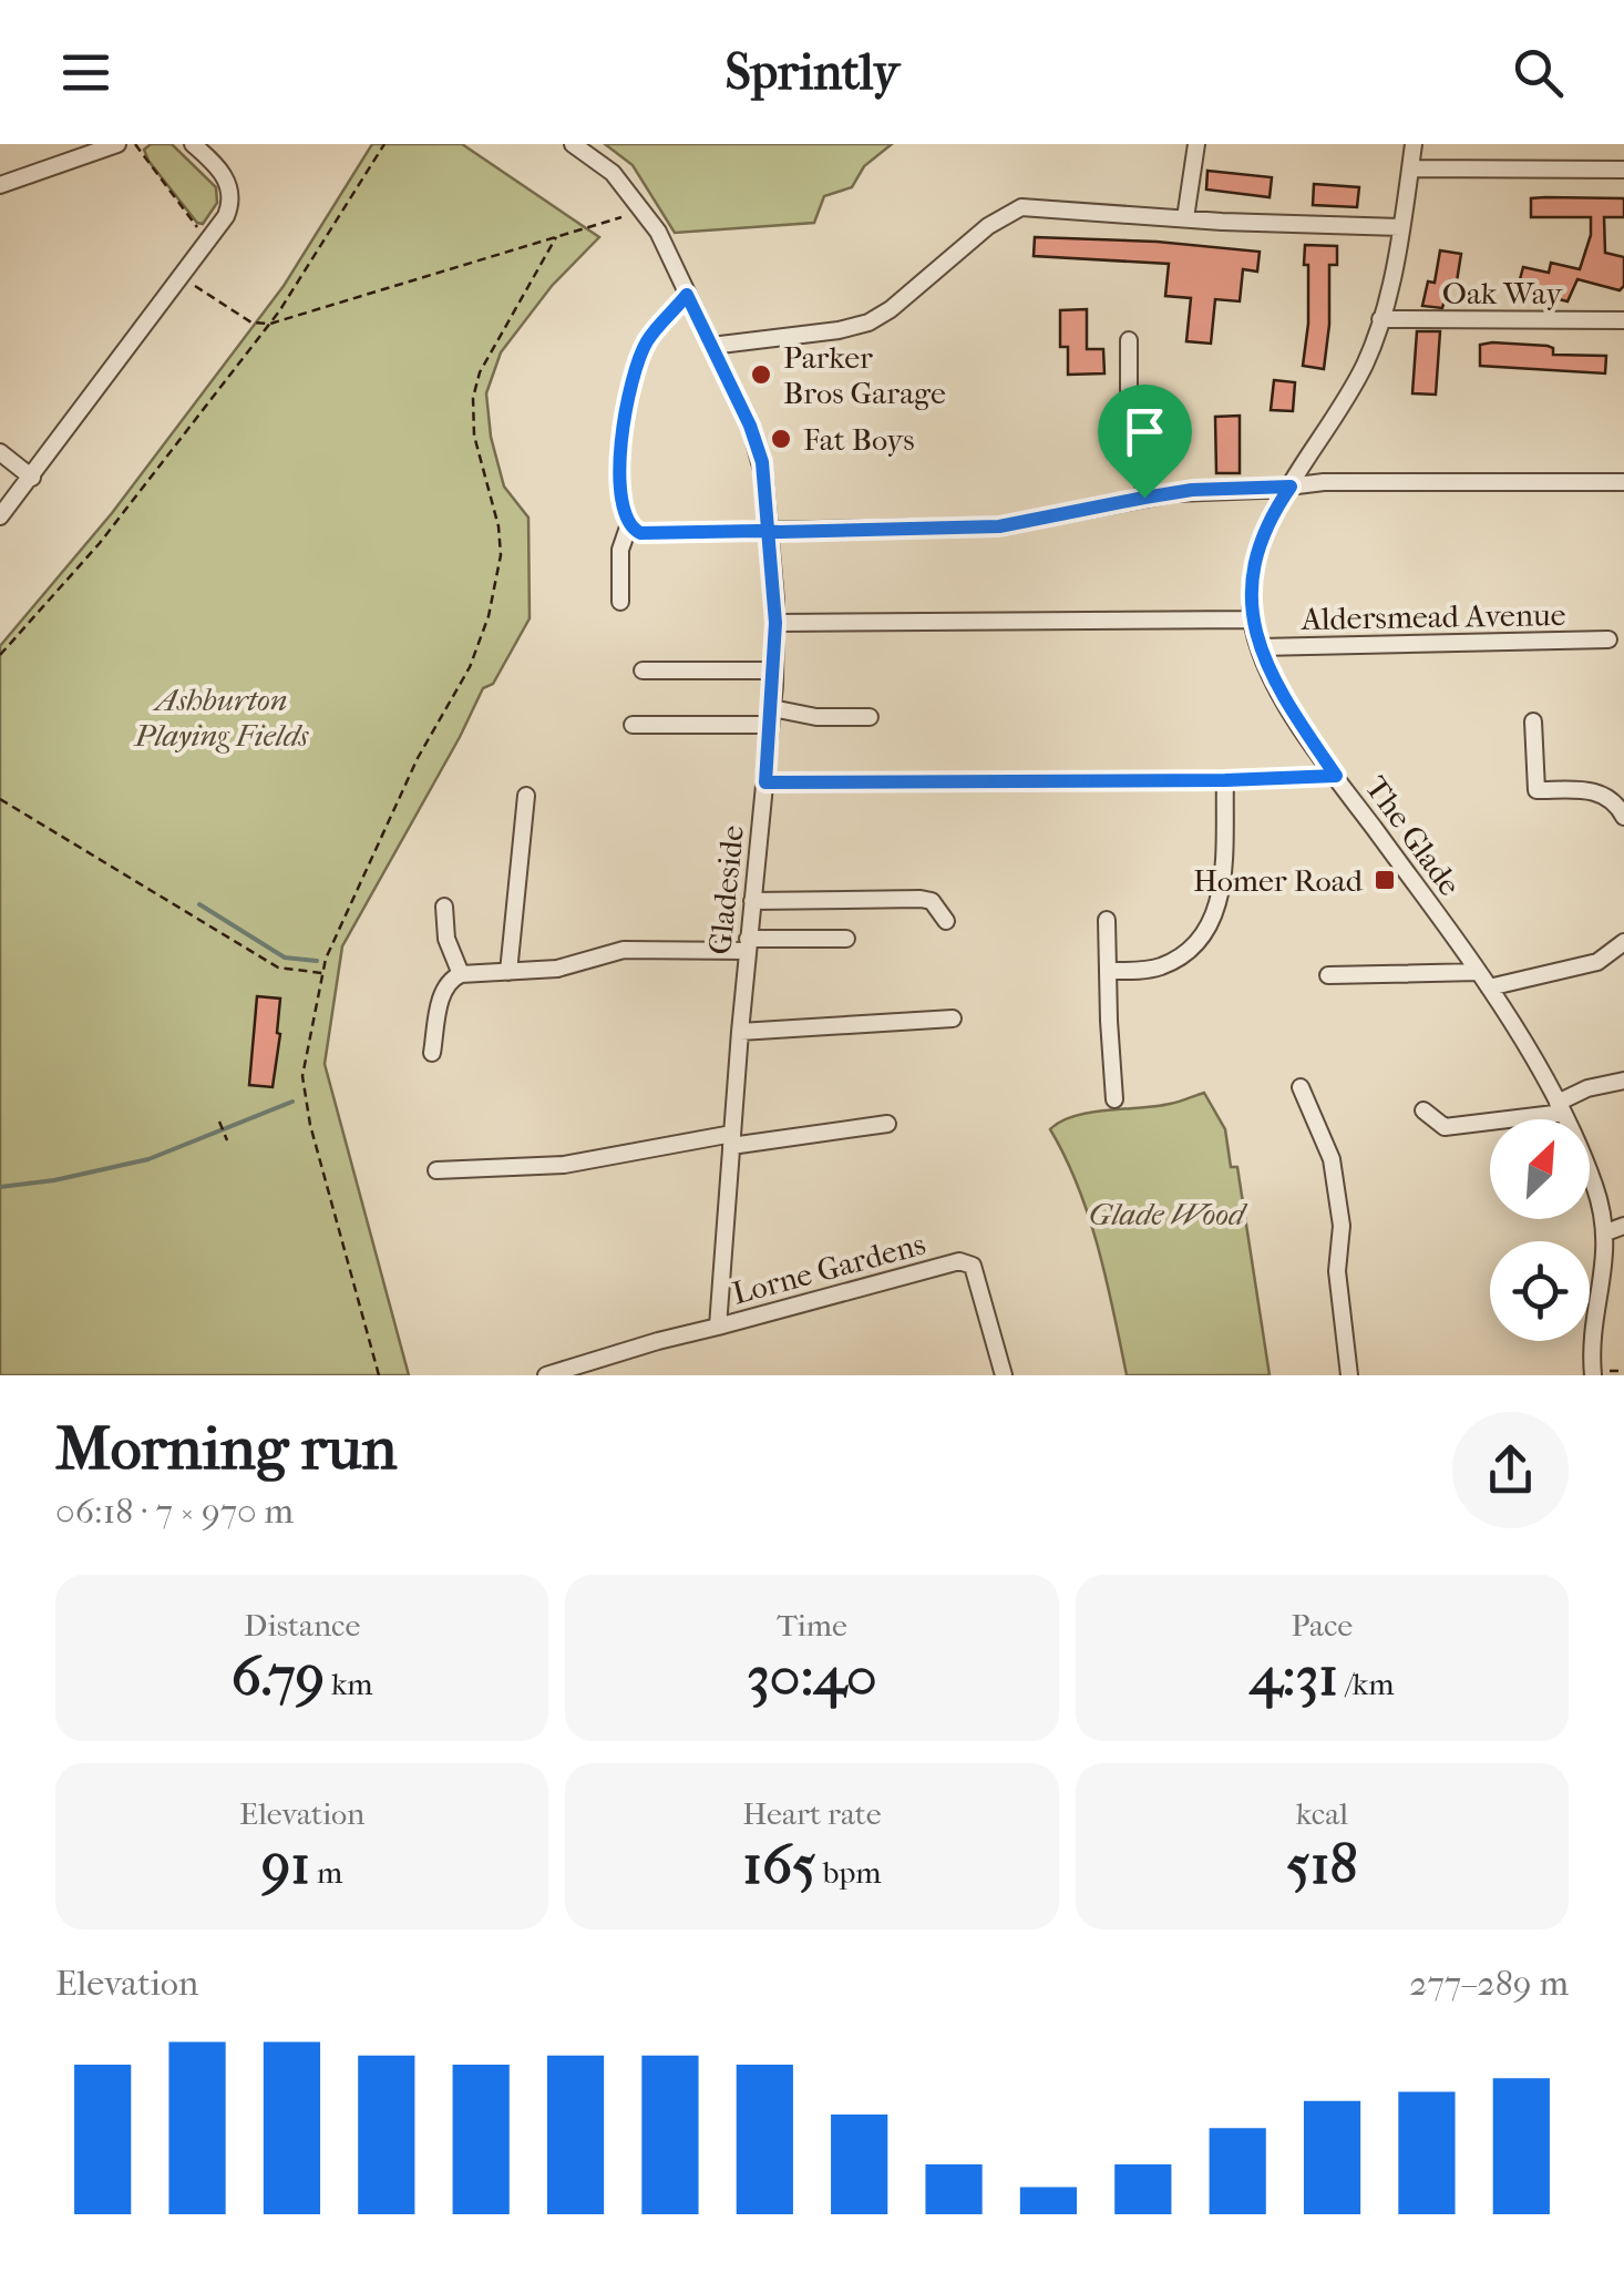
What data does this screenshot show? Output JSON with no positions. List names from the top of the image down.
{
  "streets": {
    "street": [
      "Oak Way",
      "Aldersmead Avenue",
      "The Glade",
      "Gladeside",
      "Lorne Gardens"
    ]
  },
  "crossings": [
    ["Oak Way", "The Glade"],
    ["Aldersmead Avenue", "The Glade"],
    ["Gladeside", "Lorne Gardens"]
  ],
  "parks": ["Ashburton Playing Fields", "Glade Wood"],
  "places": {
    "other": ["Parker Bros Garage", "Fat Boys"],
    "transit": ["Homer Road"]
  },
  "north": "top right",
  "page": {
    "header": "Sprintly",
    "heading": ["Morning run", "06:18 · 7 × 970 m"],
    "stats": [
      ["Distance", "6.79 km"],
      ["Time", "30:40"],
      ["Pace", "4:31 /km"],
      ["Elevation", "91 m"],
      ["Heart rate", "165 bpm"],
      ["kcal", "518"]
    ],
    "chart": ["Elevation", "277–289 m"]
  }
}
